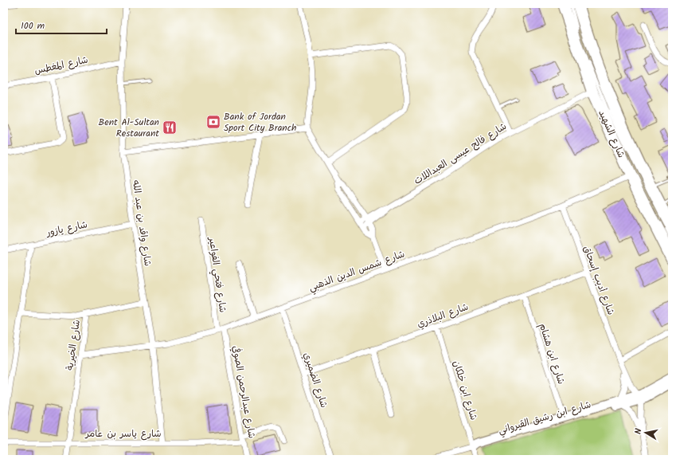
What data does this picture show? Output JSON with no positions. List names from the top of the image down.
{
  "streets": {
    "highway": ["شارع الشهيد"],
    "main road": ["شارع ابن رشيق القيرواني"],
    "street": [
      "شارع المغطس",
      "شارع فالح عيسى العبداللات",
      "شارع واقد بن عبد الله",
      "شارع يازور",
      "شارع شمس الدين الذهبي",
      "شارع فتحي الفواعير",
      "شارع أديب إسحاق",
      "شارع البلاذري",
      "شارع الخيرية",
      "شارع ابن هشام",
      "شارع الضميري",
      "شارع ابن خلكان",
      "شارع عبدالرحمن الصوفي",
      "شارع ياسر بن عامر"
    ]
  },
  "crossings": [
    ["شارع المغطس", "شارع واقد بن عبد الله"],
    ["شارع الشهيد", "شارع فالح عيسى العبداللات"],
    ["شارع الشهيد", "شارع شمس الدين الذهبي"],
    ["شارع واقد بن عبد الله", "شارع يازور"],
    ["شارع واقد بن عبد الله", "شارع شمس الدين الذهبي"],
    ["شارع واقد بن عبد الله", "شارع ياسر بن عامر"],
    ["شارع شمس الدين الذهبي", "شارع فتحي الفواعير"],
    ["شارع شمس الدين الذهبي", "شارع أديب إسحاق"],
    ["شارع شمس الدين الذهبي", "شارع الخيرية"],
    ["شارع شمس الدين الذهبي", "شارع الضميري"],
    ["شارع شمس الدين الذهبي", "شارع عبدالرحمن الصوفي"],
    ["شارع أديب إسحاق", "شارع البلاذري"],
    ["شارع أديب إسحاق", "شارع ابن رشيق القيرواني"],
    ["شارع البلاذري", "شارع ابن هشام"],
    ["شارع البلاذري", "شارع الضميري"],
    ["شارع البلاذري", "شارع ابن خلكان"],
    ["شارع الخيرية", "شارع ياسر بن عامر"],
    ["شارع ابن هشام", "شارع ابن رشيق القيرواني"],
    ["شارع ابن خلكان", "شارع ابن رشيق القيرواني"],
    ["شارع عبدالرحمن الصوفي", "شارع ياسر بن عامر"]
  ],
  "places": {
    "bank": ["Bank of Jordan Sport City Branch"],
    "restaurant": ["Bent Al-Sultan Restaurant"]
  },
  "scale_bar": "100 m",
  "north": "left"
}
